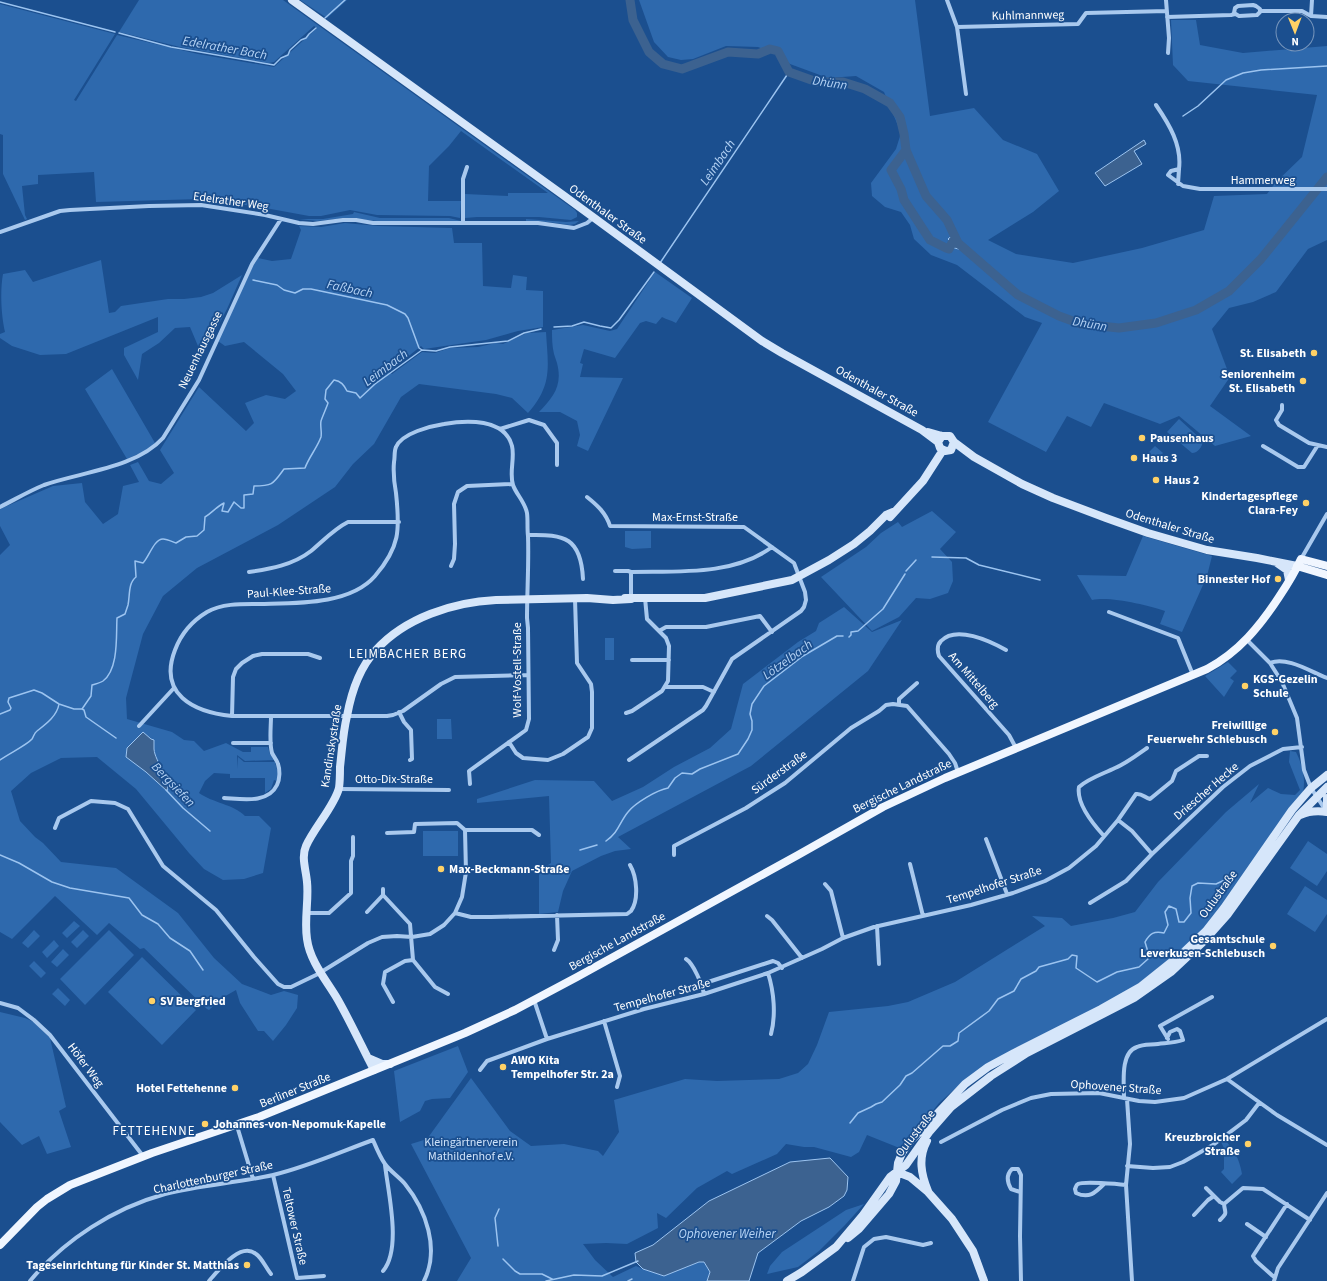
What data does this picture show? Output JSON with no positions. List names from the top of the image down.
{
  "streets": {
    "main road": [
      "Odenthaler Straße",
      "Kandinskystraße",
      "Bergische Landstraße",
      "Oulustraße",
      "Berliner Straße"
    ],
    "street": [
      "Kuhlmannweg",
      "Hammerweg",
      "Edelrather Weg",
      "Neuenhausgasse",
      "Max-Ernst-Straße",
      "Paul-Klee-Straße",
      "Wolf-Vostell-Straße",
      "Am Mittelberg",
      "Sürderstraße",
      "Otto-Dix-Straße",
      "Driescher Hecke",
      "Tempelhofer Straße",
      "Höfer Weg",
      "Ophovener Straße",
      "Charlottenburger Straße",
      "Teltower Straße"
    ]
  },
  "crossings": [
    ["Edelrather Weg", "Odenthaler Straße"],
    ["Edelrather Weg", "Neuenhausgasse"],
    ["Odenthaler Straße", "Kandinskystraße"],
    ["Odenthaler Straße", "Bergische Landstraße"],
    ["Max-Ernst-Straße", "Kandinskystraße"],
    ["Wolf-Vostell-Straße", "Kandinskystraße"],
    ["Am Mittelberg", "Bergische Landstraße"],
    ["Kandinskystraße", "Otto-Dix-Straße"],
    ["Kandinskystraße", "Berliner Straße"],
    ["Bergische Landstraße", "Berliner Straße"],
    ["Höfer Weg", "Berliner Straße"],
    ["Charlottenburger Straße", "Teltower Straße"]
  ],
  "districts": ["LEIMBACHER BERG", "FETTEHENNE"],
  "water": [
    "Edelrather Bach",
    "Dhünn",
    "Leimbach",
    "Faßbach",
    "Lötzelbach",
    "Bergsiefen",
    "Ophovener Weiher"
  ],
  "parks": ["Kleingärtnerverein Mathildenhof e.V."],
  "places": [
    "St. Elisabeth",
    "Seniorenheim St. Elisabeth",
    "Pausenhaus",
    "Haus 3",
    "Haus 2",
    "Kindertagespflege Clara-Fey",
    "Binnester Hof",
    "KGS-Gezelin Schule",
    "Freiwillige Feuerwehr Schlebusch",
    "Max-Beckmann-Straße",
    "Gesamtschule Leverkusen-Schlebusch",
    "SV Bergfried",
    "AWO Kita Tempelhofer Str. 2a",
    "Hotel Fettehenne",
    "Johannes-von-Nepomuk-Kapelle",
    "Kreuzbroicher Straße",
    "Tageseinrichtung für Kinder St. Matthias"
  ],
  "north": "bottom"
}
